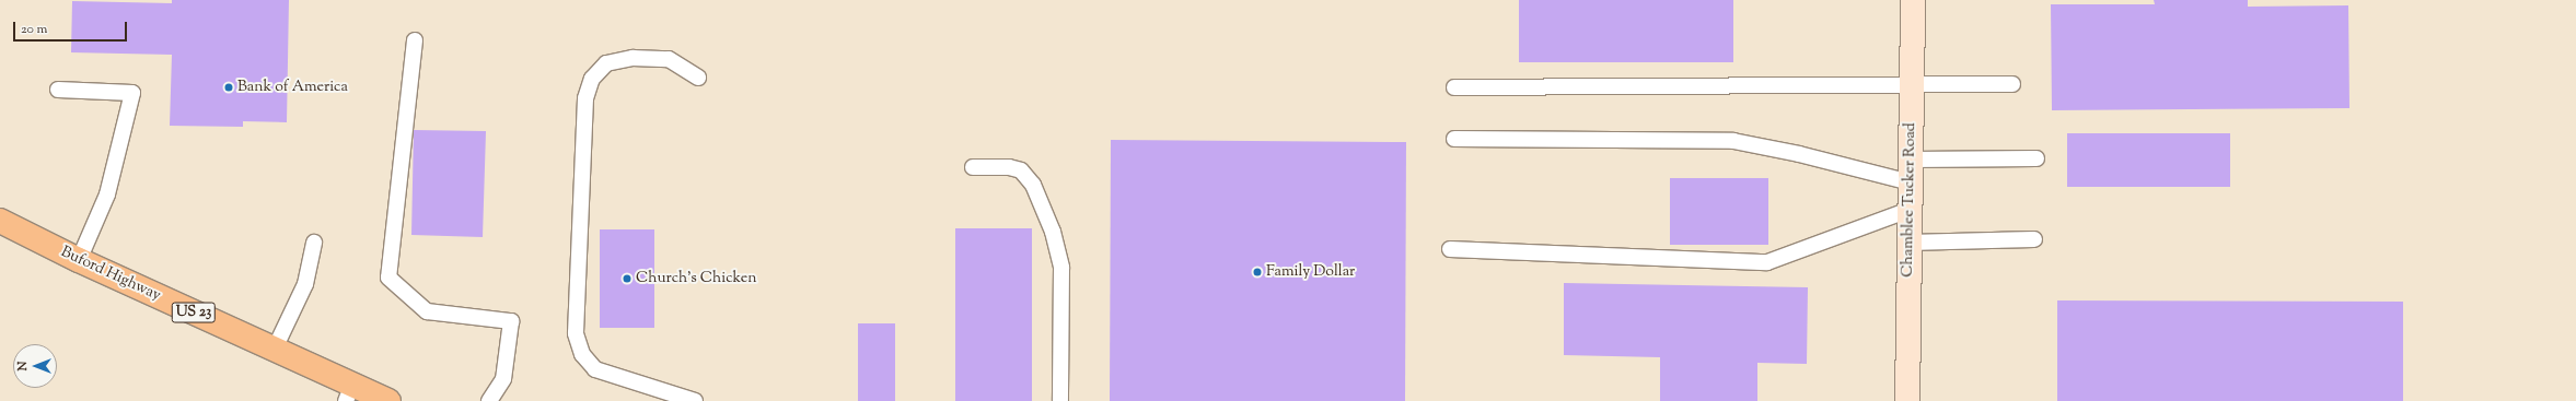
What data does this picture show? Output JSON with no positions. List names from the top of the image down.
{
  "streets": {
    "main road": ["Chamblee Tucker Road", "Buford Highway", "US 23"]
  },
  "places": ["Bank of America", "Family Dollar", "Church's Chicken"],
  "scale_bar": "20 m",
  "north": "left"
}
